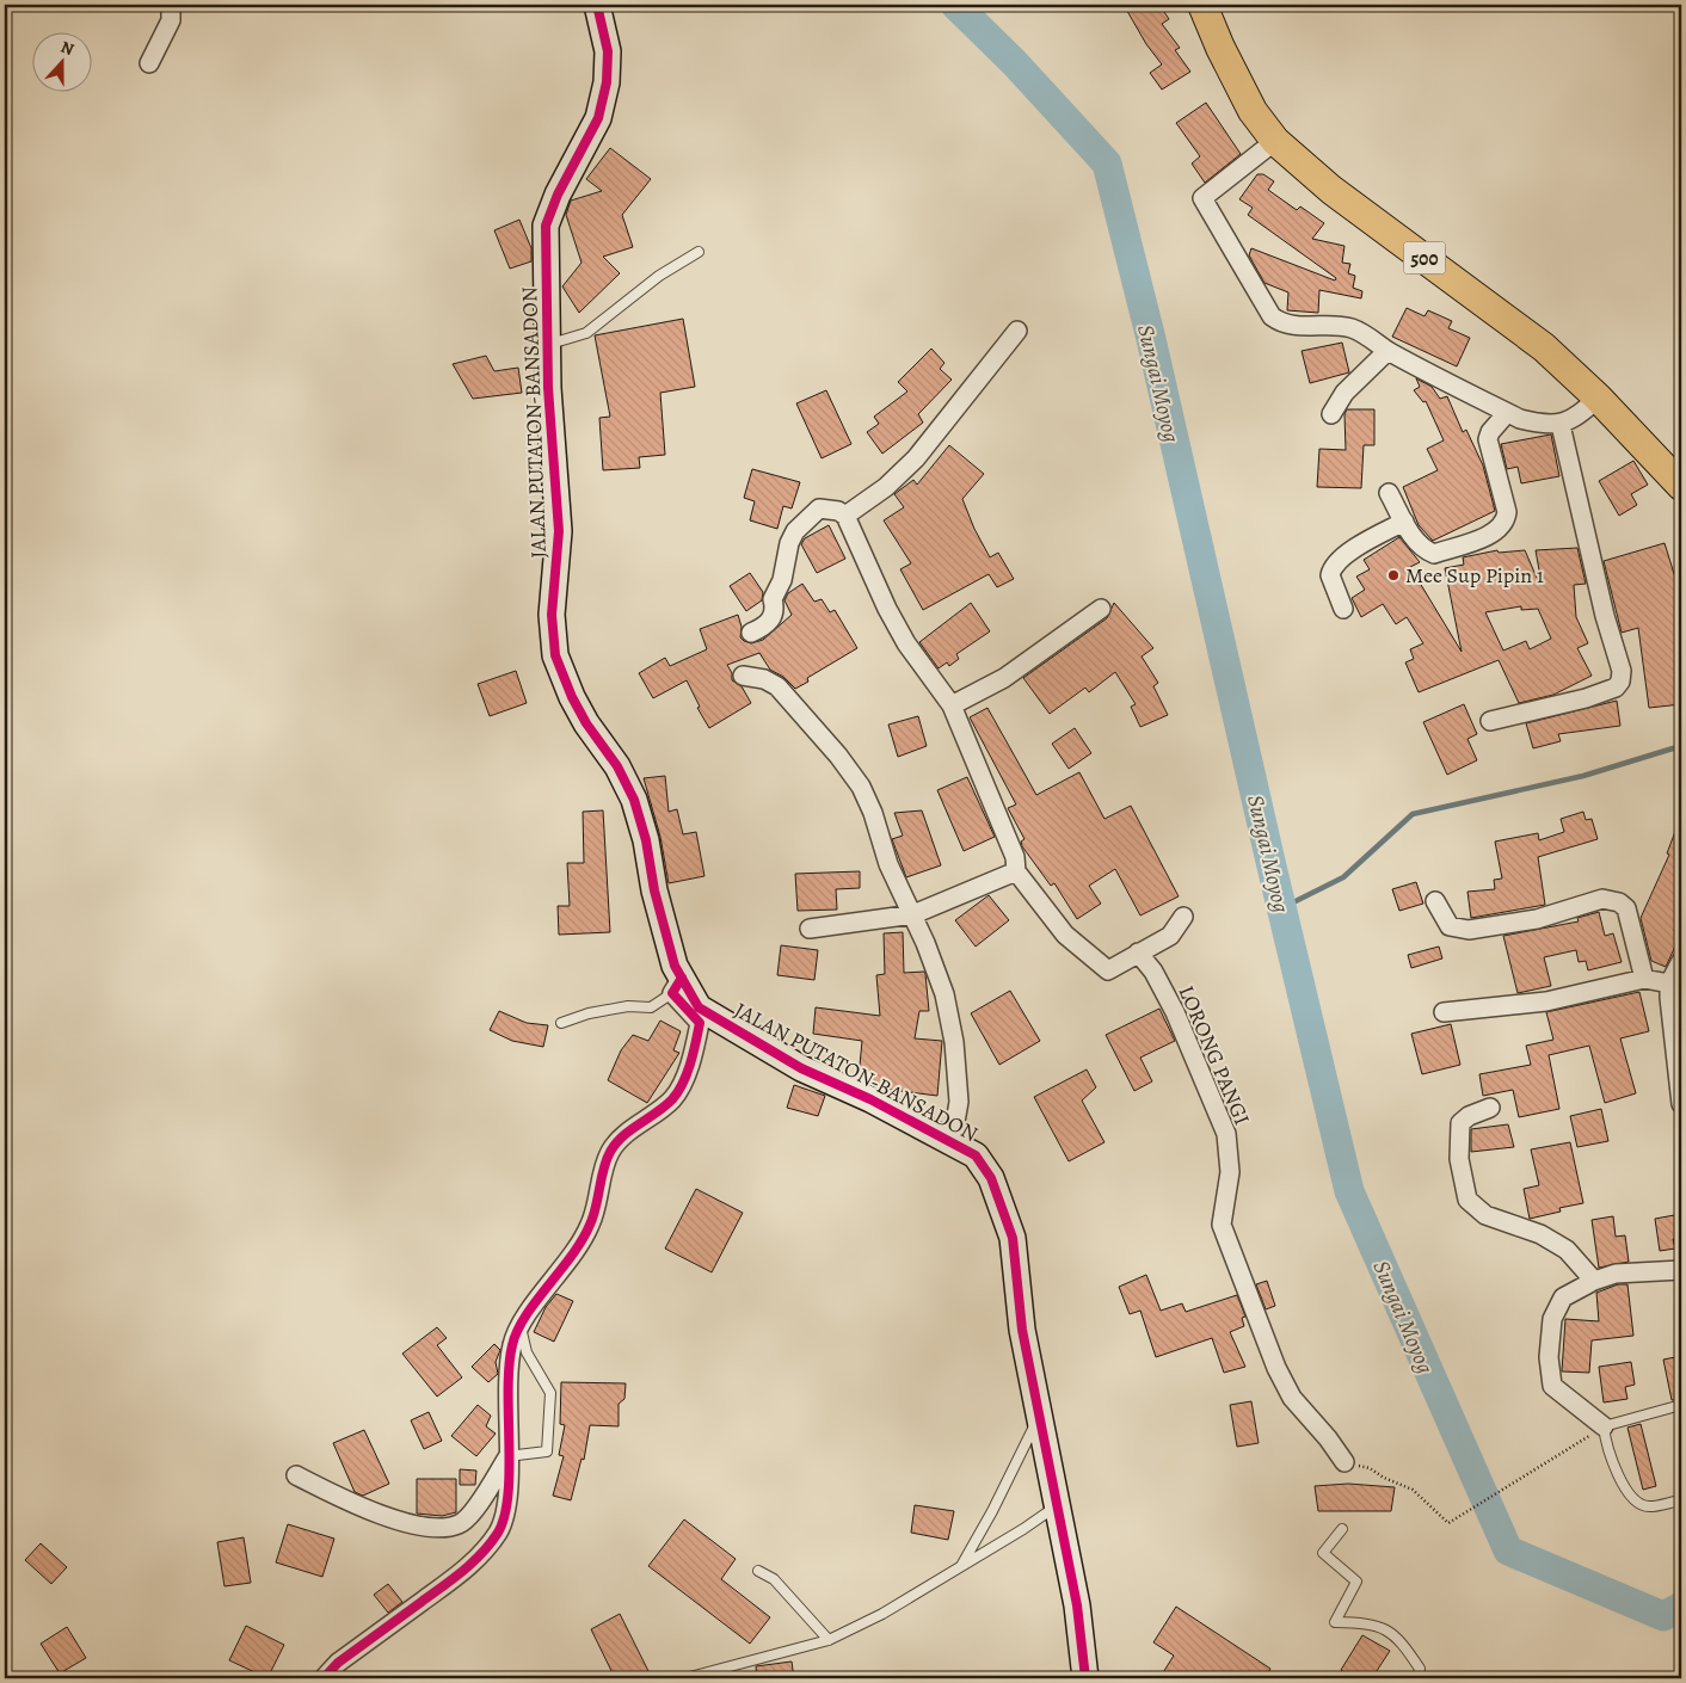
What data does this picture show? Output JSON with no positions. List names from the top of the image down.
{
  "streets": {
    "main road": ["500"],
    "street": ["JALAN PUTATON-BANSADON", "LORONG PANGI"]
  },
  "water": ["Sungai Moyog"],
  "places": ["Mee Sup Pipin 1"],
  "north": "top"
}
